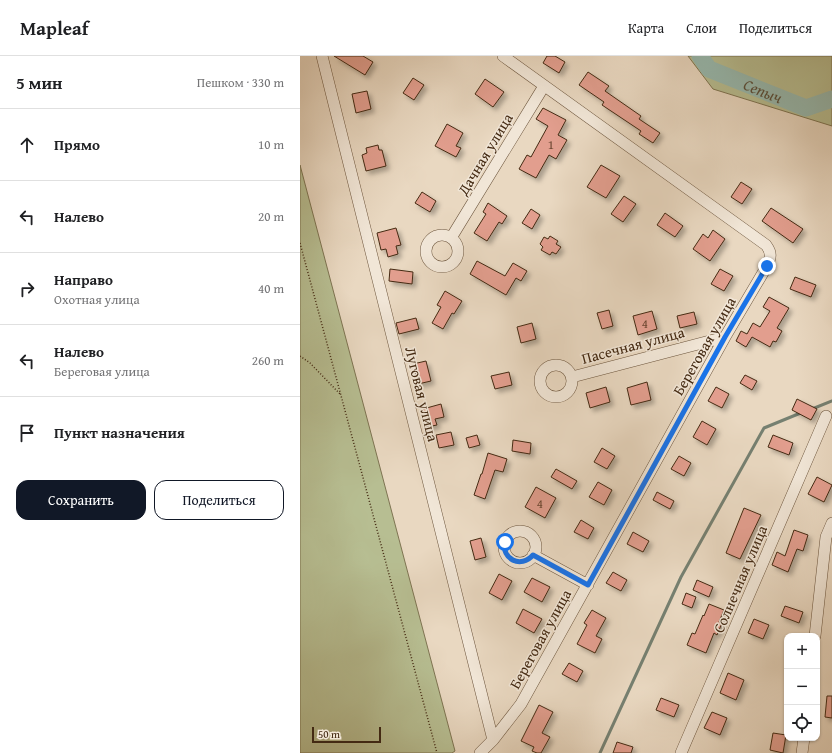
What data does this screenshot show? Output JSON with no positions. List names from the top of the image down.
{
  "streets": {
    "street": [
      "Дачная улица",
      "Пасечная улица",
      "Береговая улица",
      "Луговая улица",
      "Солнечная улица"
    ]
  },
  "crossings": [
    ["Дачная улица", "Береговая улица"],
    ["Пасечная улица", "Береговая улица"],
    ["Береговая улица", "Луговая улица"]
  ],
  "water": ["Сепыч"],
  "house_numbers": ["1", "4", "4"],
  "scale_bar": "50 m",
  "page": {
    "header": "Mapleaf",
    "nav": ["Карта", "Слои", "Поделиться"],
    "heading": ["5 мин", "Пешком · 330 m"],
    "list": [
      ["Прямо", "10 m"],
      ["Налево", "20 m"],
      ["Направо", "Охотная улица", "40 m"],
      ["Налево", "Береговая улица", "260 m"],
      "Пункт назначения"
    ],
    "buttons": ["Сохранить", "Поделиться"],
    "map_buttons": ["+", "−"],
    "scale": "50 m"
  }
}
